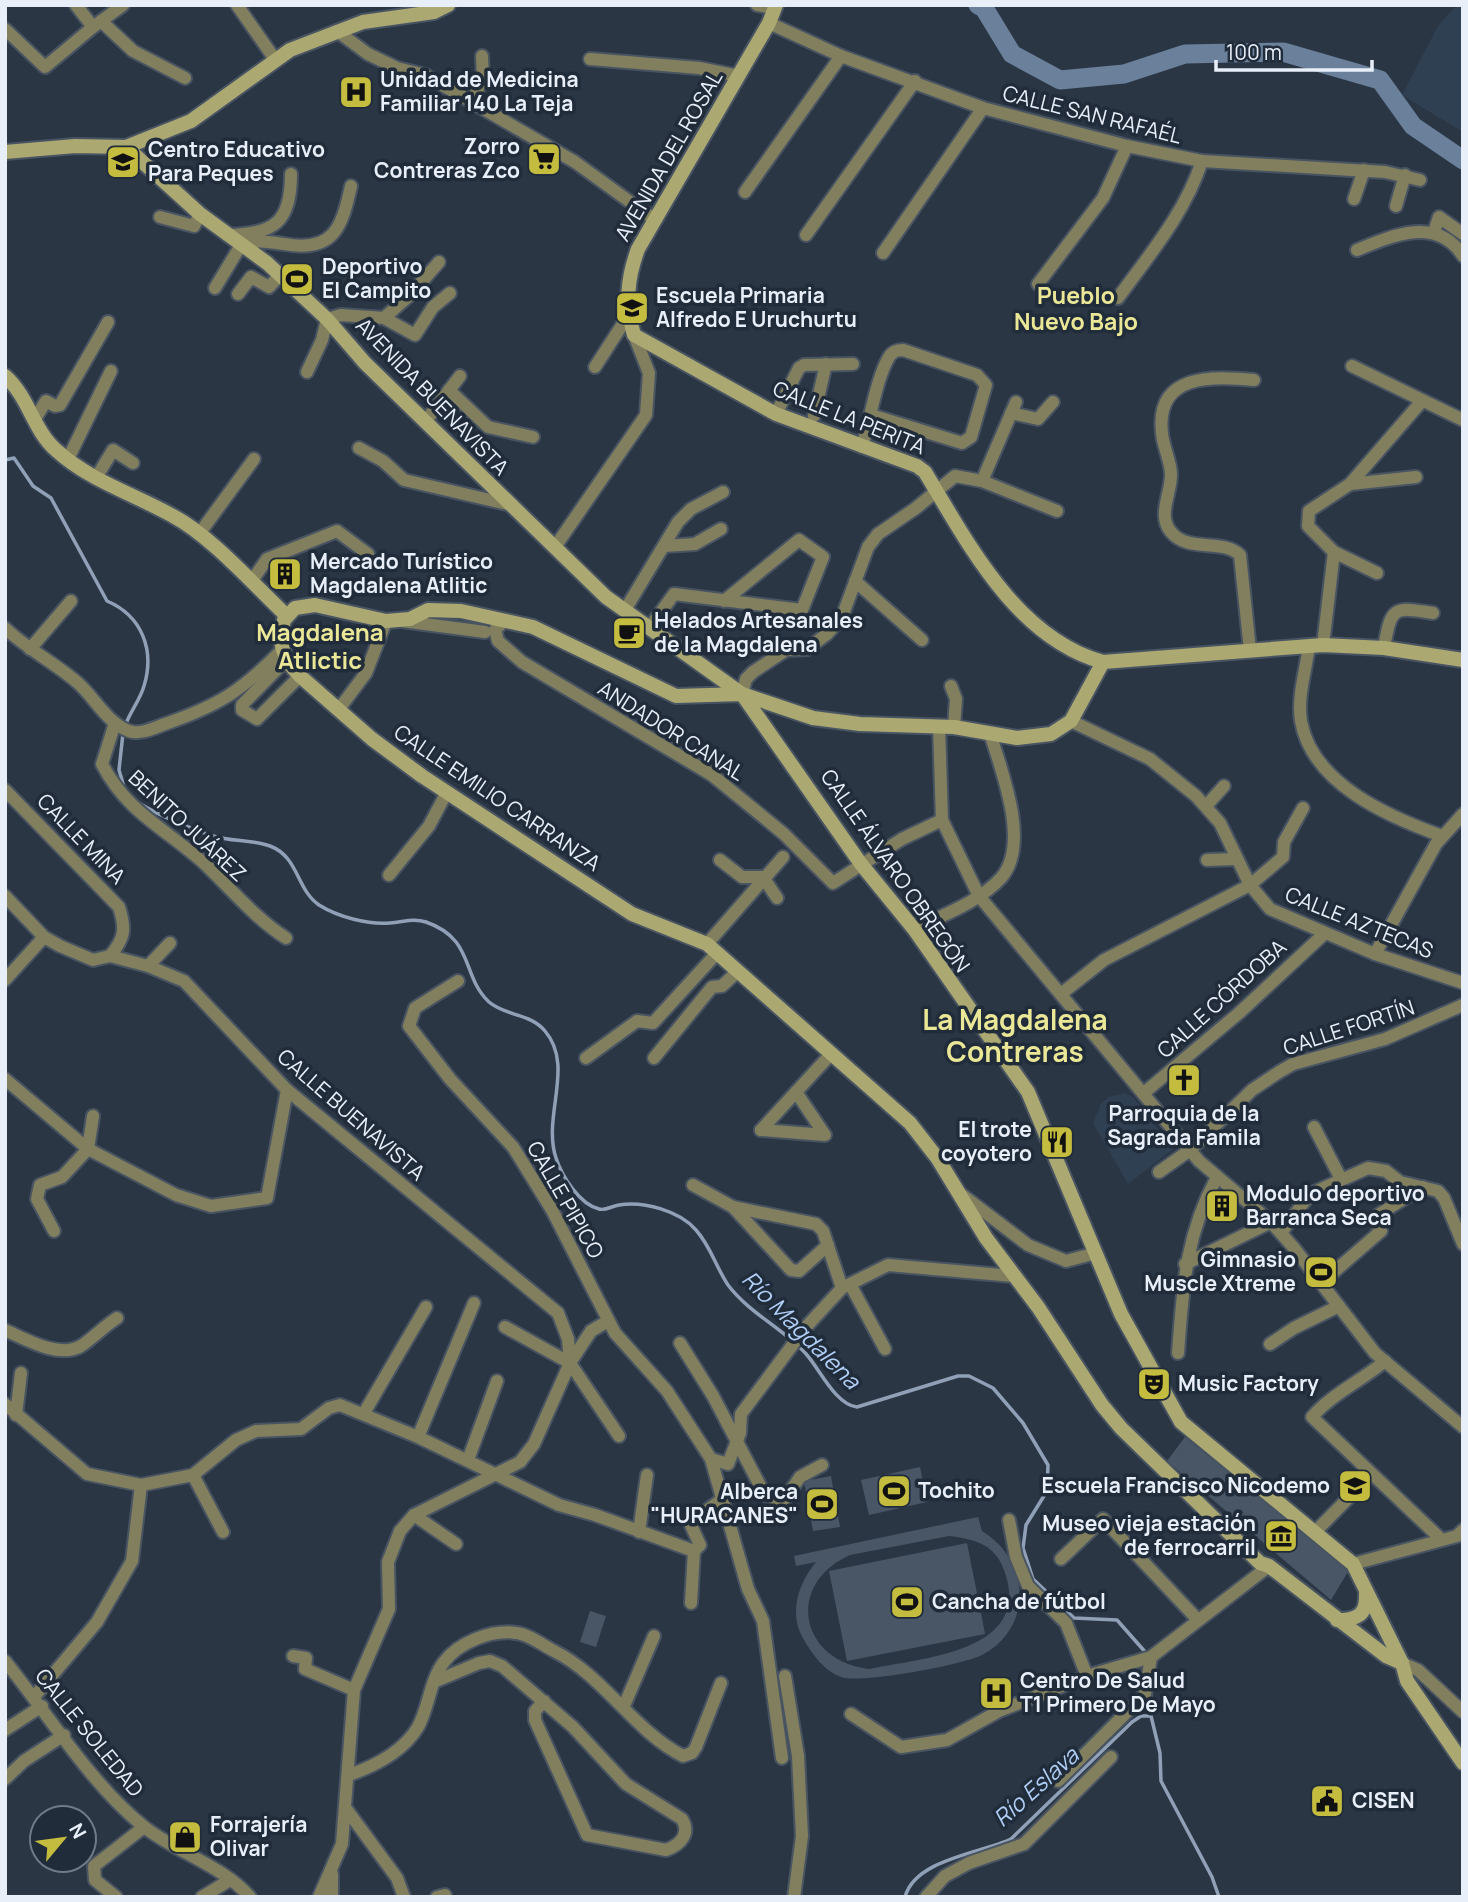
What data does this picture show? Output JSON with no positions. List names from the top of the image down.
{
  "streets": {
    "street": [
      "CALLE SAN RAFAÉL",
      "AVENIDA DEL ROSAL",
      "AVENIDA BUENAVISTA",
      "CALLE LA PERITA",
      "ANDADOR CANAL",
      "CALLE EMILIO CARRANZA",
      "BENITO JUÁREZ",
      "CALLE MINA",
      "CALLE ÁLVARO OBREGÓN",
      "CALLE AZTECAS",
      "CALLE CÓRDOBA",
      "CALLE FORTÍN",
      "CALLE BUENAVISTA",
      "CALLE PIPICO",
      "CALLE SOLEDAD"
    ]
  },
  "crossings": [
    ["CALLE SAN RAFAÉL", "AVENIDA DEL ROSAL"],
    ["AVENIDA DEL ROSAL", "CALLE LA PERITA"],
    ["AVENIDA BUENAVISTA", "CALLE ÁLVARO OBREGÓN"],
    ["ANDADOR CANAL", "CALLE ÁLVARO OBREGÓN"],
    ["CALLE MINA", "CALLE BUENAVISTA"],
    ["CALLE AZTECAS", "CALLE CÓRDOBA"]
  ],
  "districts": ["Pueblo Nuevo Bajo", "Magdalena Atlictic", "La Magdalena Contreras"],
  "water": ["Río Magdalena", "Río Eslava"],
  "places": {
    "hospital": ["Unidad de Medicina Familiar 140 La Teja", "Centro De Salud T1 Primero De Mayo"],
    "supermarket": ["Zorro Contreras Zco"],
    "school or university": ["Centro Educativo Para Peques", "Escuela Primaria Alfredo E Uruchurtu", "Escuela Francisco Nicodemo"],
    "sports": [
      "Deportivo El Campito",
      "Gimnasio Muscle Xtreme",
      "Tochito",
      "Alberca \"HURACANES\"",
      "Cancha de fútbol"
    ],
    "building": ["Mercado Turístico Magdalena Atlitic", "Modulo deportivo Barranca Seca"],
    "cafe": ["Helados Artesanales de la Magdalena"],
    "church": ["Parroquia de la Sagrada Famila"],
    "restaurant": ["El trote coyotero"],
    "theatre": ["Music Factory"],
    "museum": ["Museo vieja estación de ferrocarril"],
    "public building": ["CISEN"],
    "shop": ["Forrajería Olivar"]
  },
  "scale_bar": "100 m",
  "north": "top right"
}
